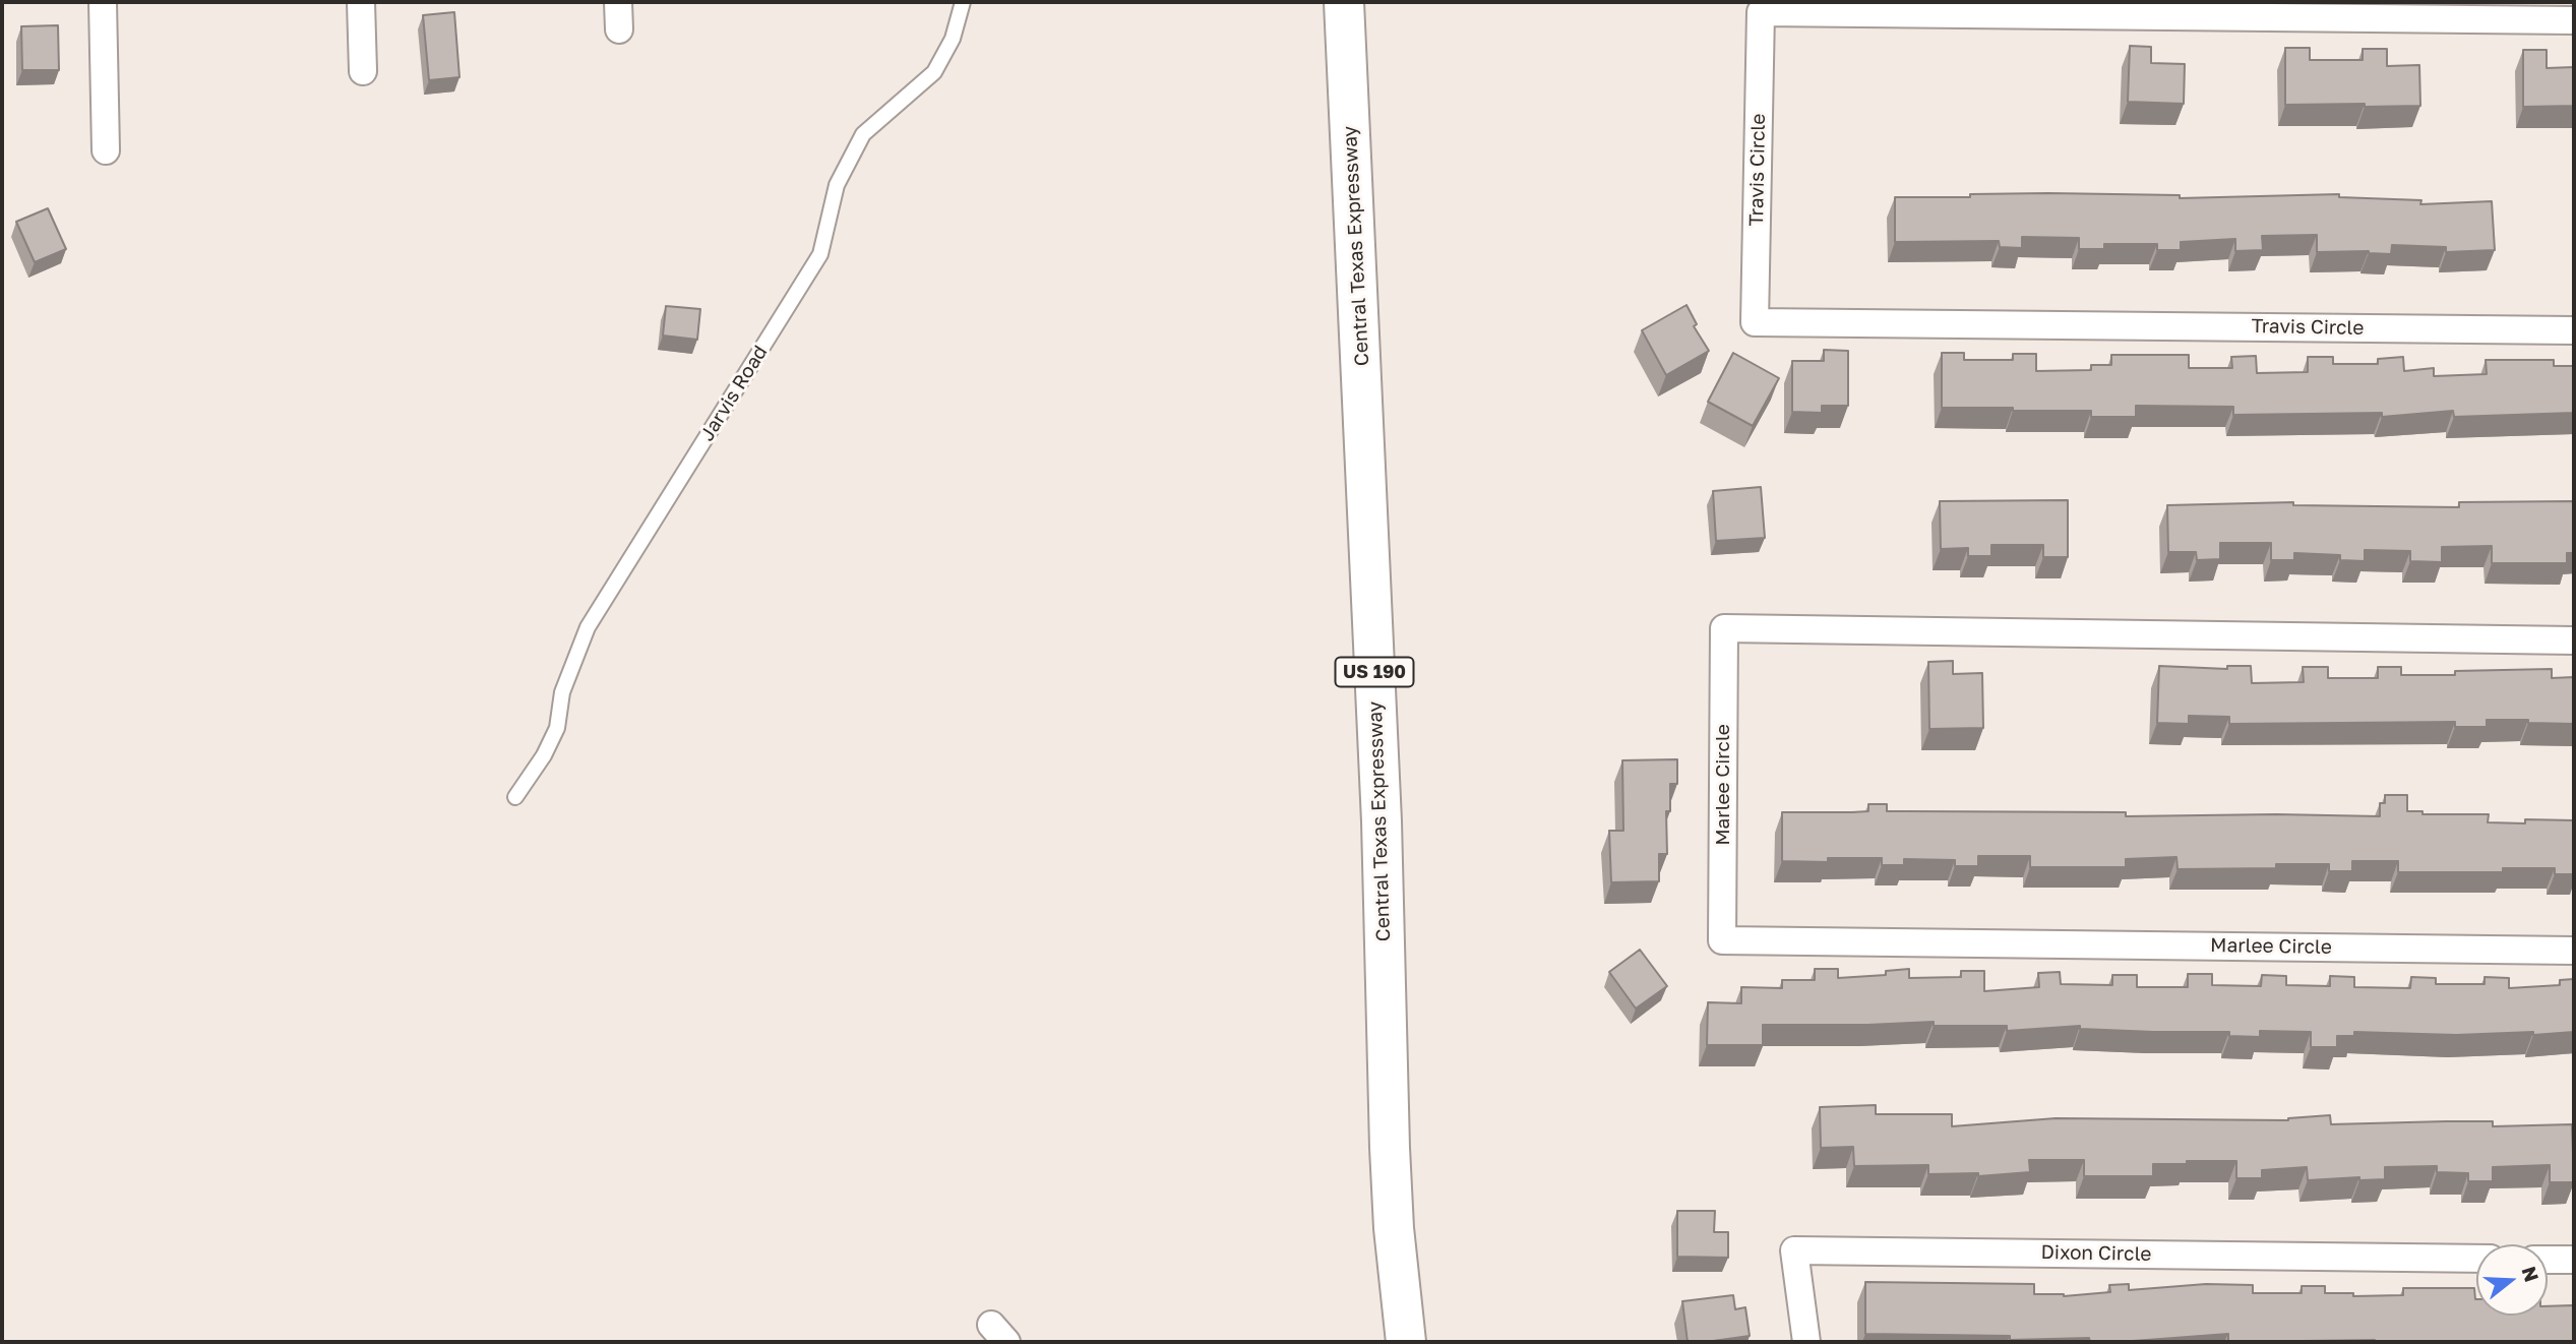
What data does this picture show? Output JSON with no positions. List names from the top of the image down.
{
  "streets": {
    "highway": ["Central Texas Expressway", "US 190"],
    "street": ["Travis Circle", "Marlee Circle", "Dixon Circle"],
    "lane": ["Jarvis Road"]
  },
  "north": "right"
}
